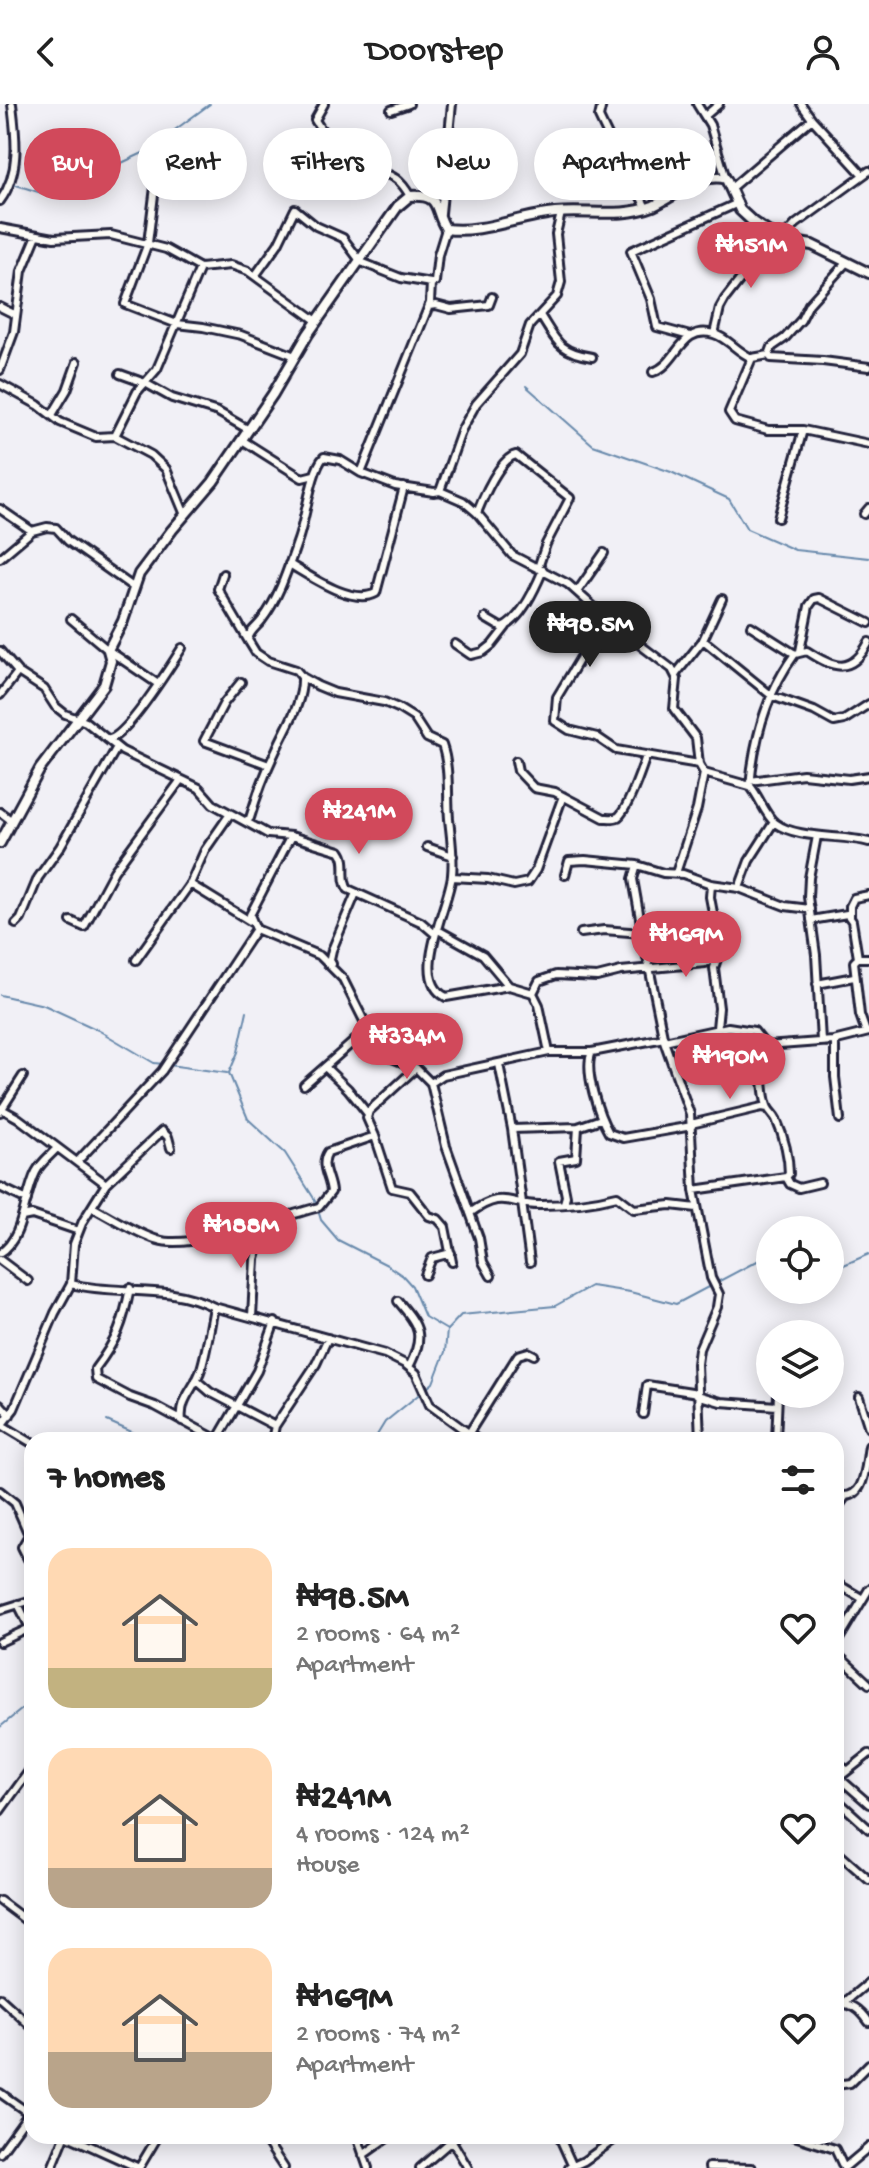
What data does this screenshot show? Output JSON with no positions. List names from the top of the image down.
{
  "page": {
    "header": "Doorstep",
    "chip": [
      "Buy",
      "Rent",
      "Filters",
      "New",
      "Apartment"
    ],
    "price": [
      "₦151M",
      "₦98.5M",
      "₦241M",
      "₦169M",
      "₦334M",
      "₦190M",
      "₦188M"
    ],
    "heading": "7 homes",
    "list": [
      {
        "name": "₦98.5M",
        "note": "2 rooms · 64 m² · Apartment"
      },
      {
        "name": "₦241M",
        "note": "4 rooms · 124 m² · House"
      },
      {
        "name": "₦169M",
        "note": "2 rooms · 74 m² · Apartment"
      }
    ]
  }
}
